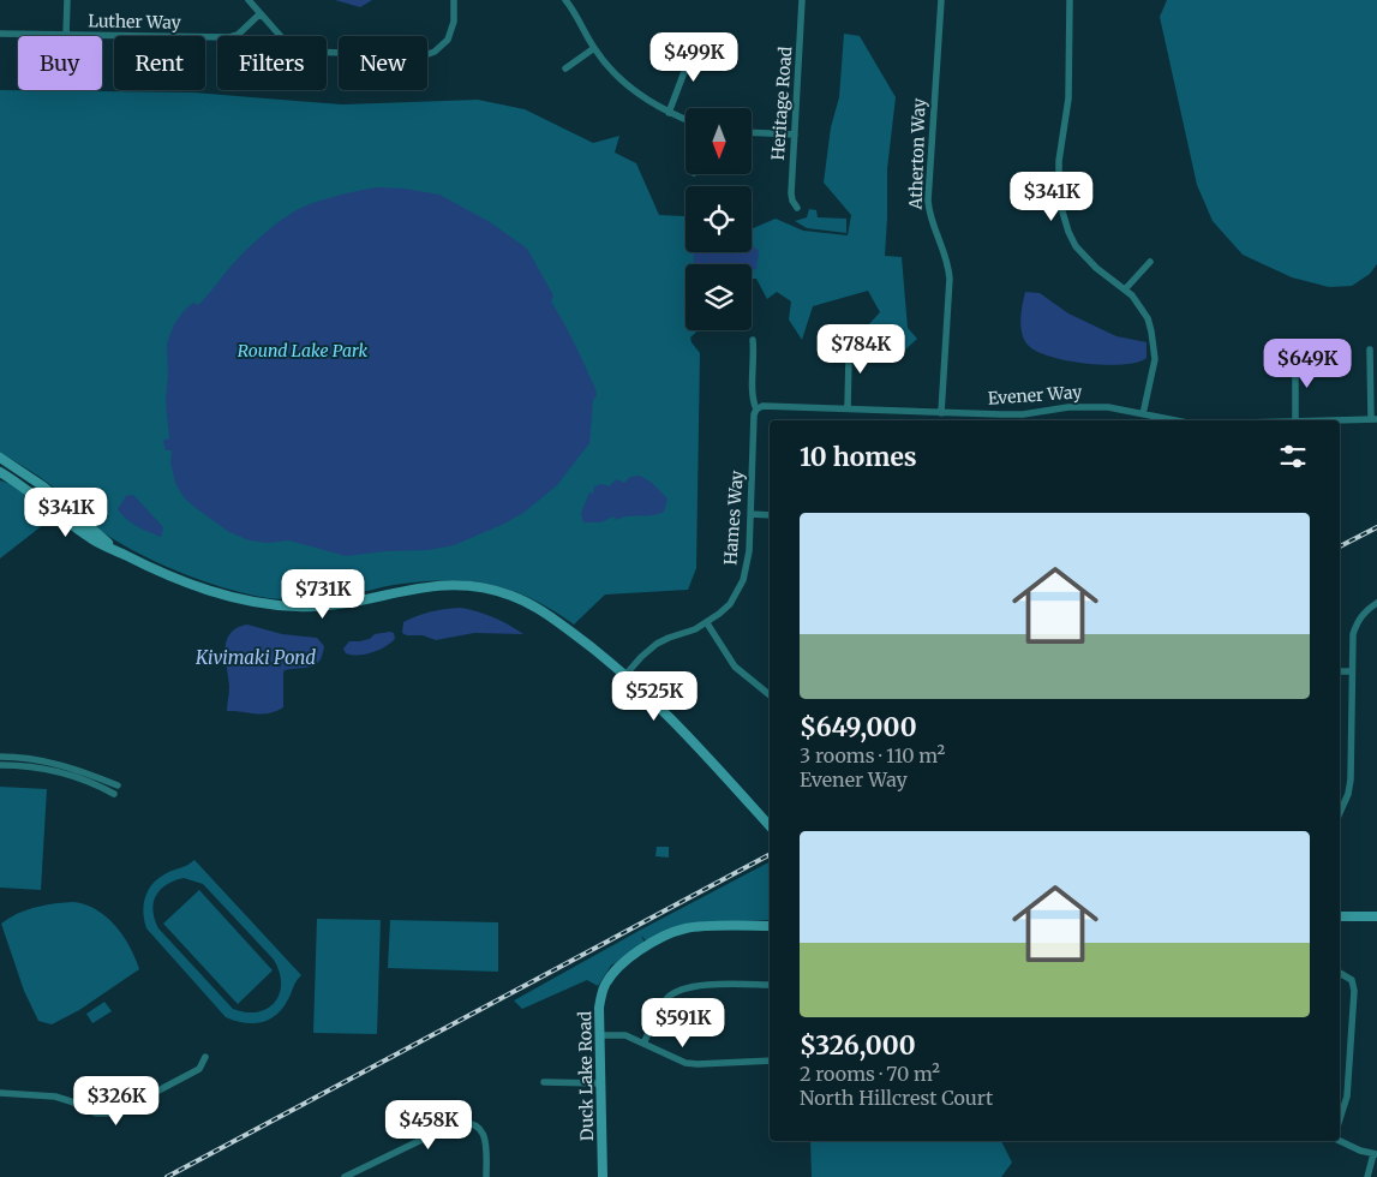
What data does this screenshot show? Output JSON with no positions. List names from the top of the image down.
{
  "streets": {
    "street": [
      "Luther Way",
      "Heritage Road",
      "Atherton Way",
      "Evener Way",
      "Hames Way",
      "Duck Lake Road"
    ]
  },
  "crossings": [
    ["Atherton Way", "Evener Way"],
    ["Evener Way", "Hames Way"]
  ],
  "water": ["Kivimaki Pond"],
  "parks": ["Round Lake Park"],
  "north": "bottom",
  "page": {
    "price": [
      "$499K",
      "$341K",
      "$784K",
      "$649K",
      "$341K",
      "$731K",
      "$525K",
      "$591K",
      "$326K",
      "$458K"
    ],
    "chip": [
      "Buy",
      "Rent",
      "Filters",
      "New"
    ],
    "heading": "10 homes",
    "list": [
      {
        "name": "$649,000",
        "note": "3 rooms · 110 m² · Evener Way"
      },
      {
        "name": "$326,000",
        "note": "2 rooms · 70 m² · North Hillcrest Court"
      }
    ]
  }
}
